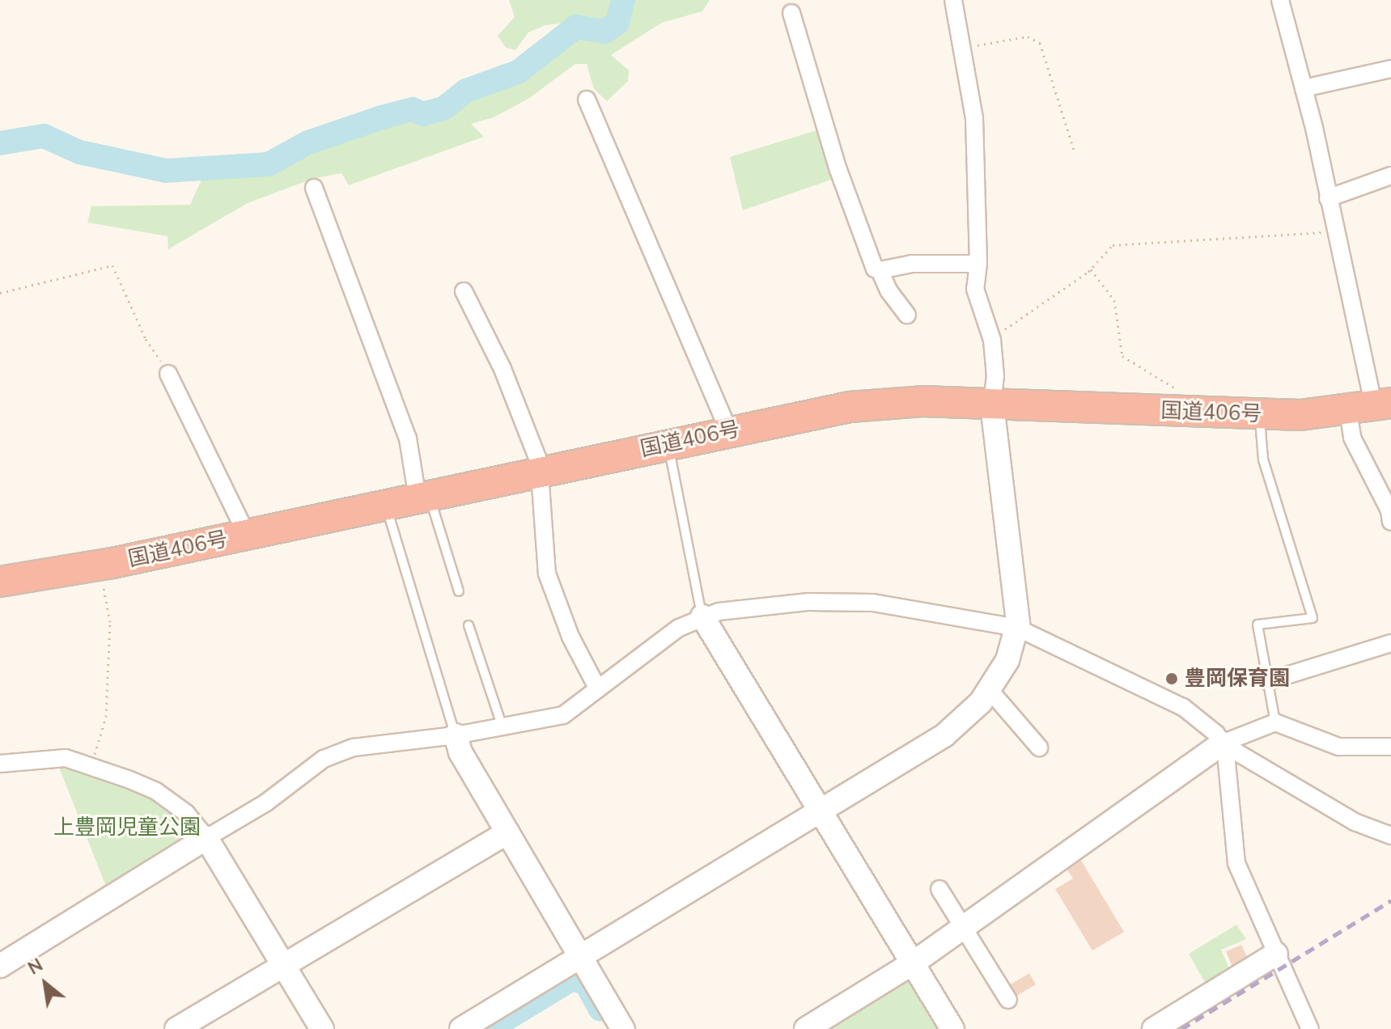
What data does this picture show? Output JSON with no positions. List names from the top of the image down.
{
  "streets": {
    "highway": ["国道406号"]
  },
  "parks": ["上豊岡児童公園"],
  "places": ["豊岡保育園"],
  "north": "top left"
}
